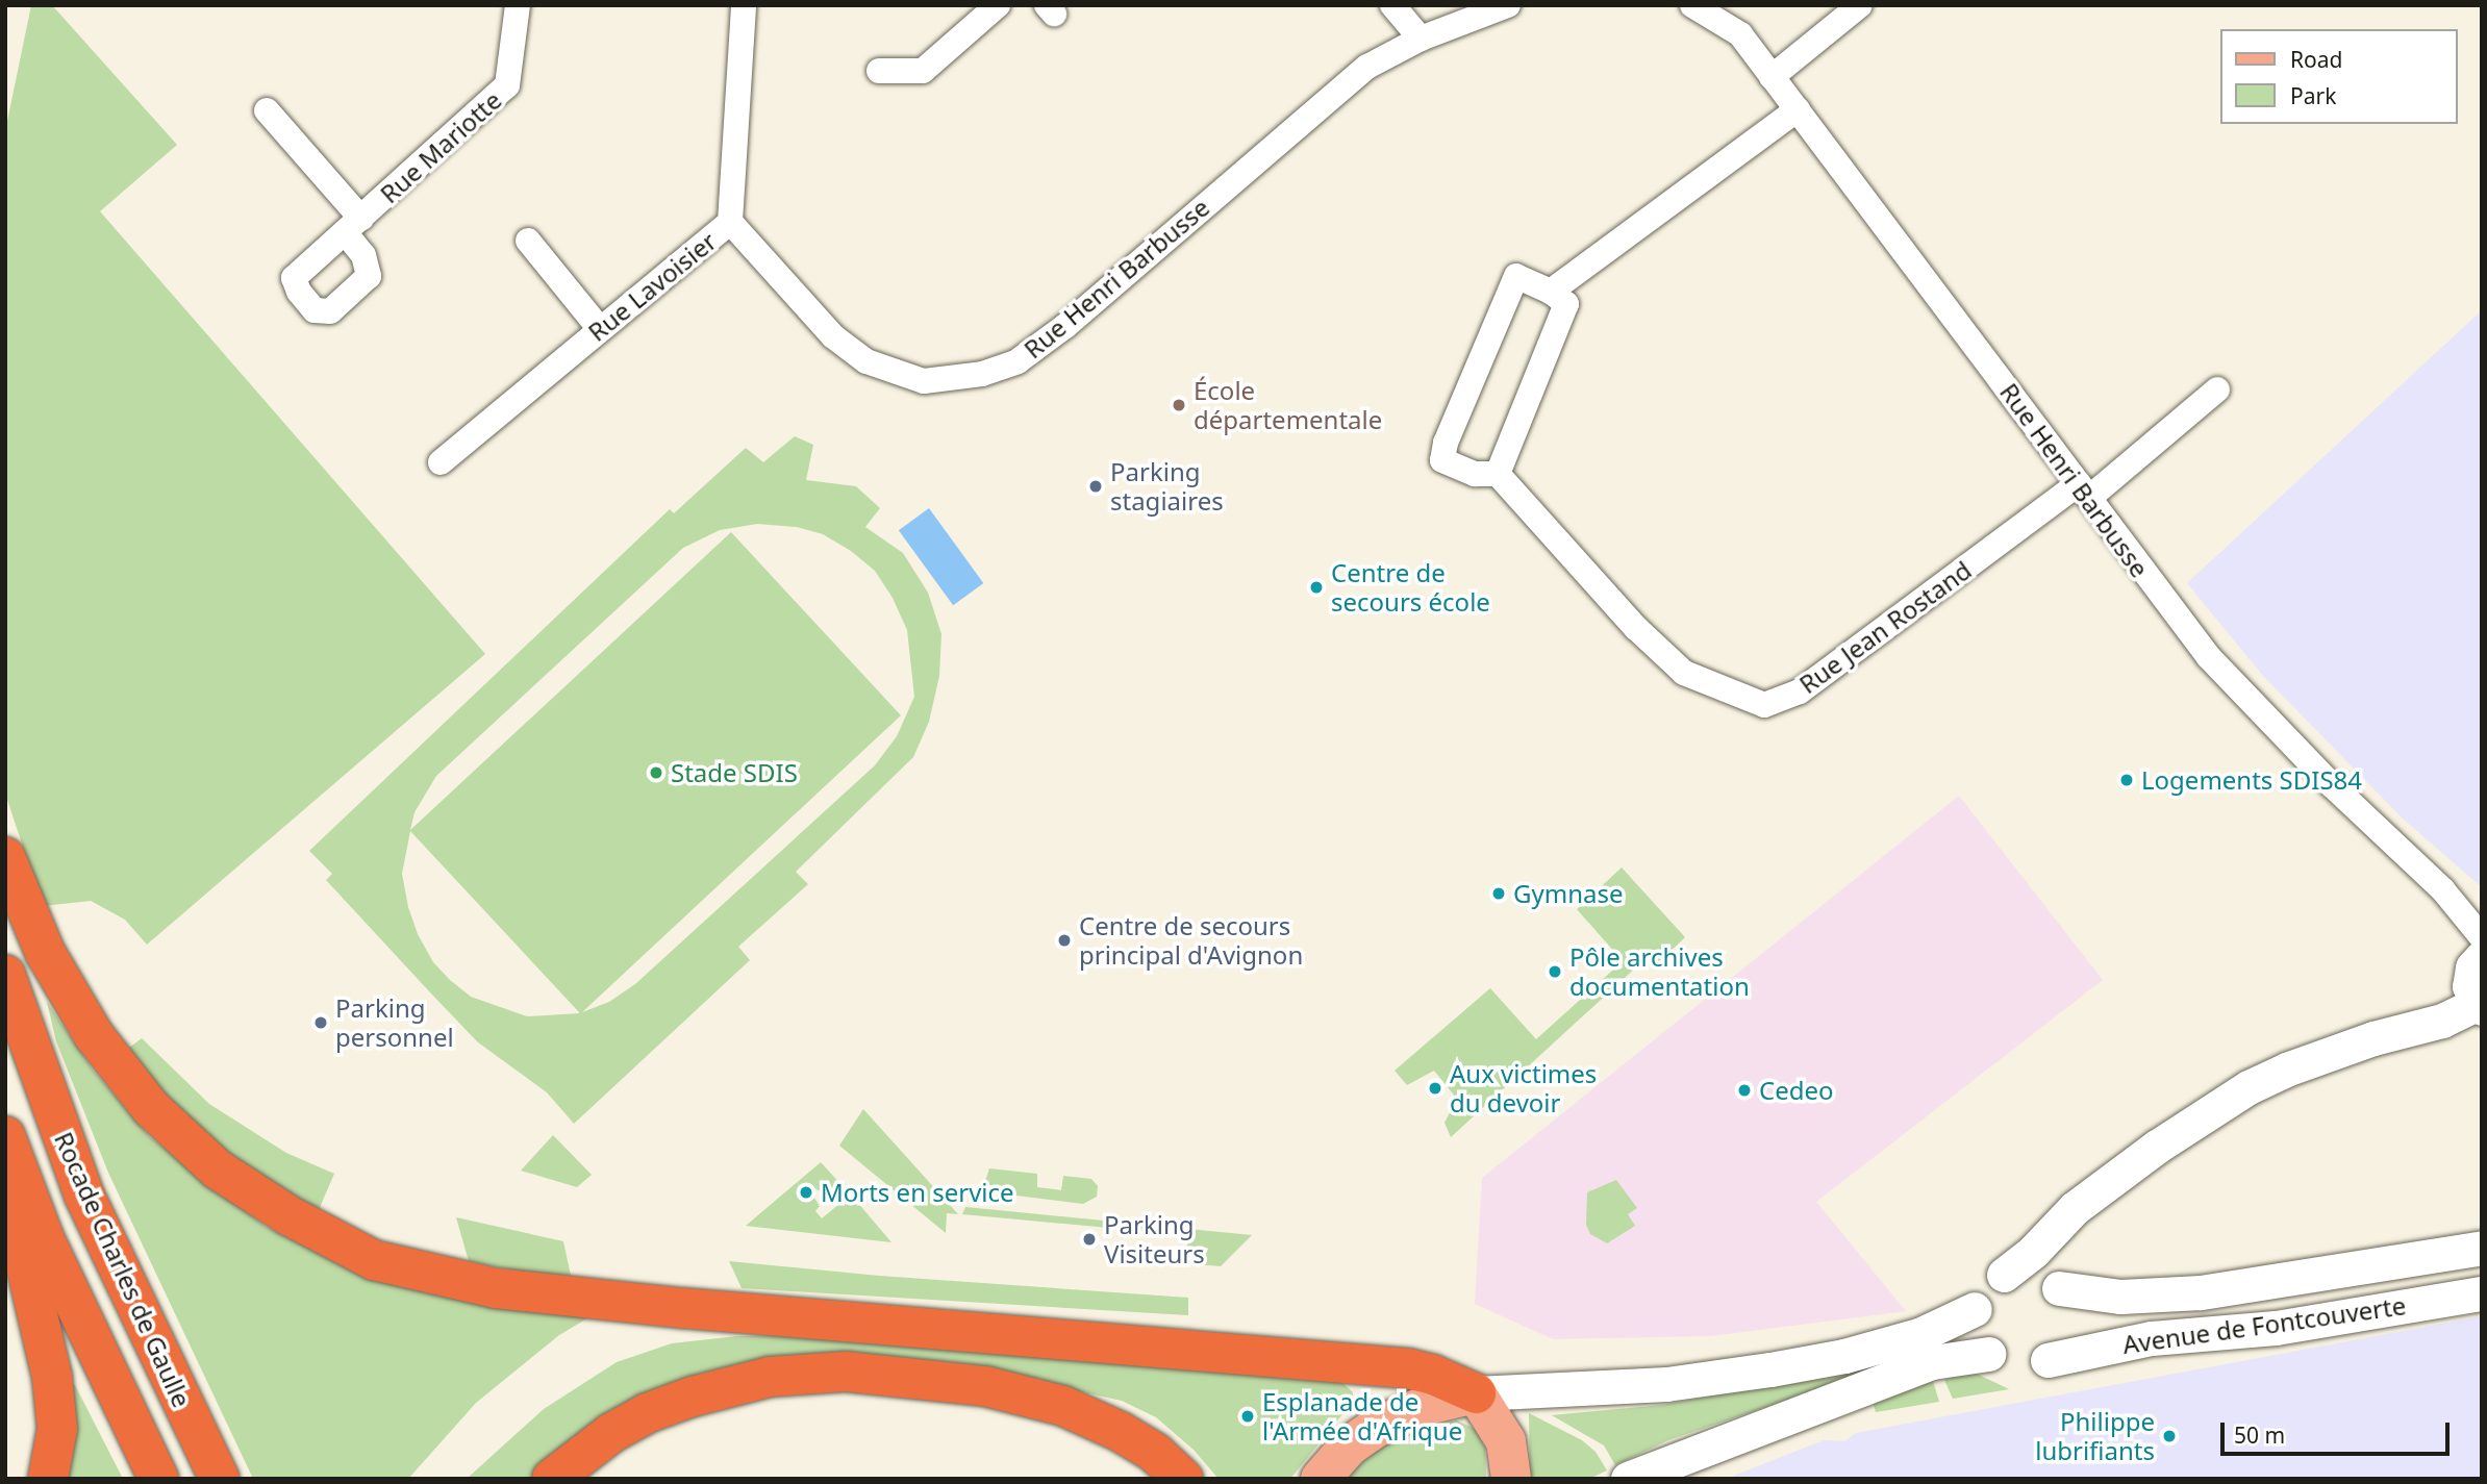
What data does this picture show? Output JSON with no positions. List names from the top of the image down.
{
  "streets": {
    "highway": ["Rocade Charles de Gaulle"],
    "main road": ["Avenue de Fontcouverte"],
    "street": [
      "Rue Mariotte",
      "Rue Henri Barbusse",
      "Rue Lavoisier",
      "Rue Jean Rostand"
    ]
  },
  "crossings": [
    ["Rue Henri Barbusse", "Rue Lavoisier"],
    ["Rue Henri Barbusse", "Rue Jean Rostand"]
  ],
  "places": [
    "École départementale",
    "Parking stagiaires",
    "Centre de secours école",
    "Stade SDIS",
    "Logements SDIS84",
    "Gymnase",
    "Centre de secours principal d'Avignon",
    "Pôle archives documentation",
    "Parking personnel",
    "Aux victimes du devoir",
    "Cedeo",
    "Morts en service",
    "Parking Visiteurs",
    "Esplanade de l'Armée d'Afrique",
    "Philippe lubrifiants"
  ],
  "legend": ["Road", "Park"],
  "scale_bar": "50 m"
}
